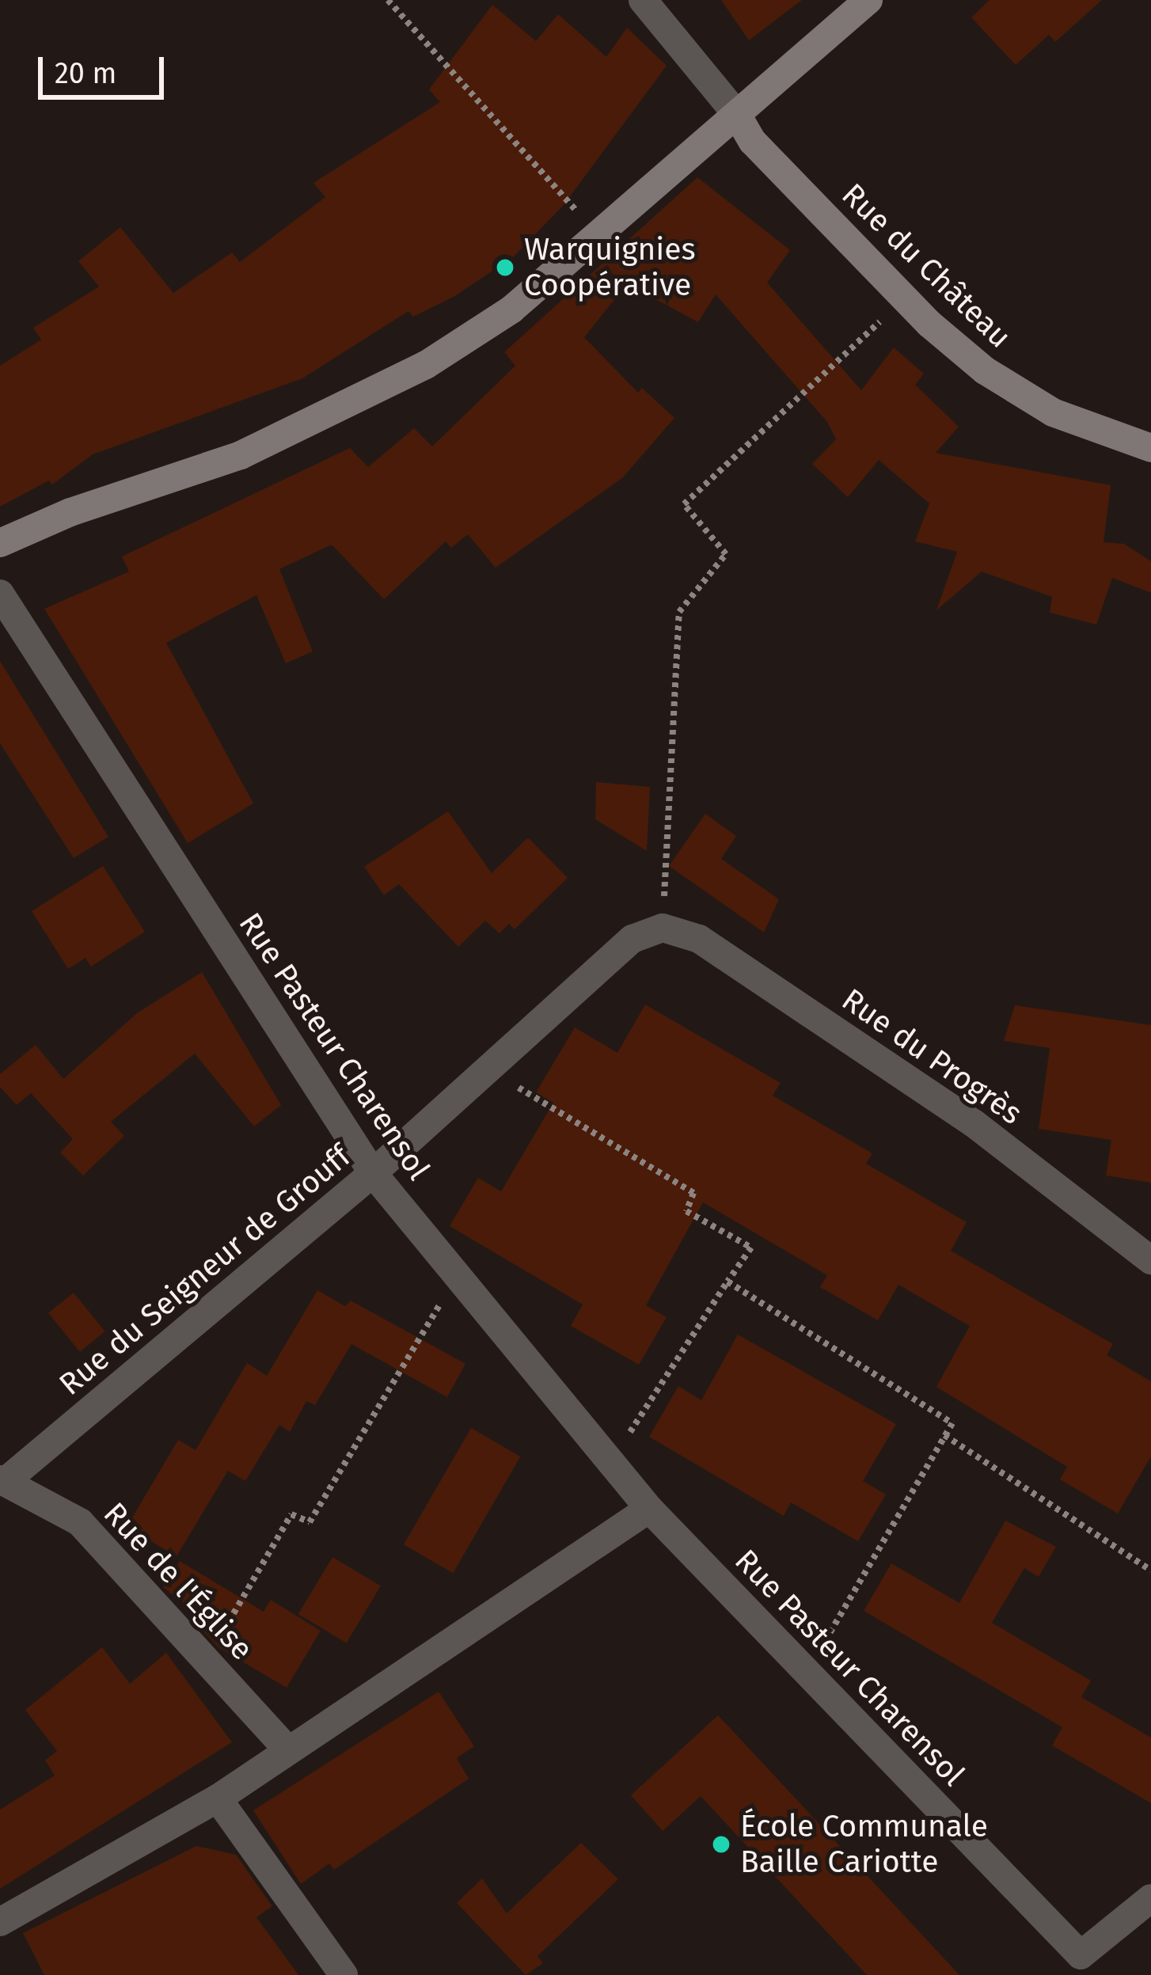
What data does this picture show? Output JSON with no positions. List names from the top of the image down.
{
  "streets": {
    "street": [
      "Rue du Château",
      "Rue Pasteur Charensol",
      "Rue du Progrès",
      "Rue du Seigneur de Grouff",
      "Rue de l'Église"
    ]
  },
  "crossings": [
    ["Rue Pasteur Charensol", "Rue du Seigneur de Grouff"],
    ["Rue du Progrès", "Rue du Seigneur de Grouff"],
    ["Rue du Seigneur de Grouff", "Rue de l'Église"]
  ],
  "places": ["Warquignies Coopérative", "École Communale Baille Cariotte"],
  "scale_bar": "20 m"
}
